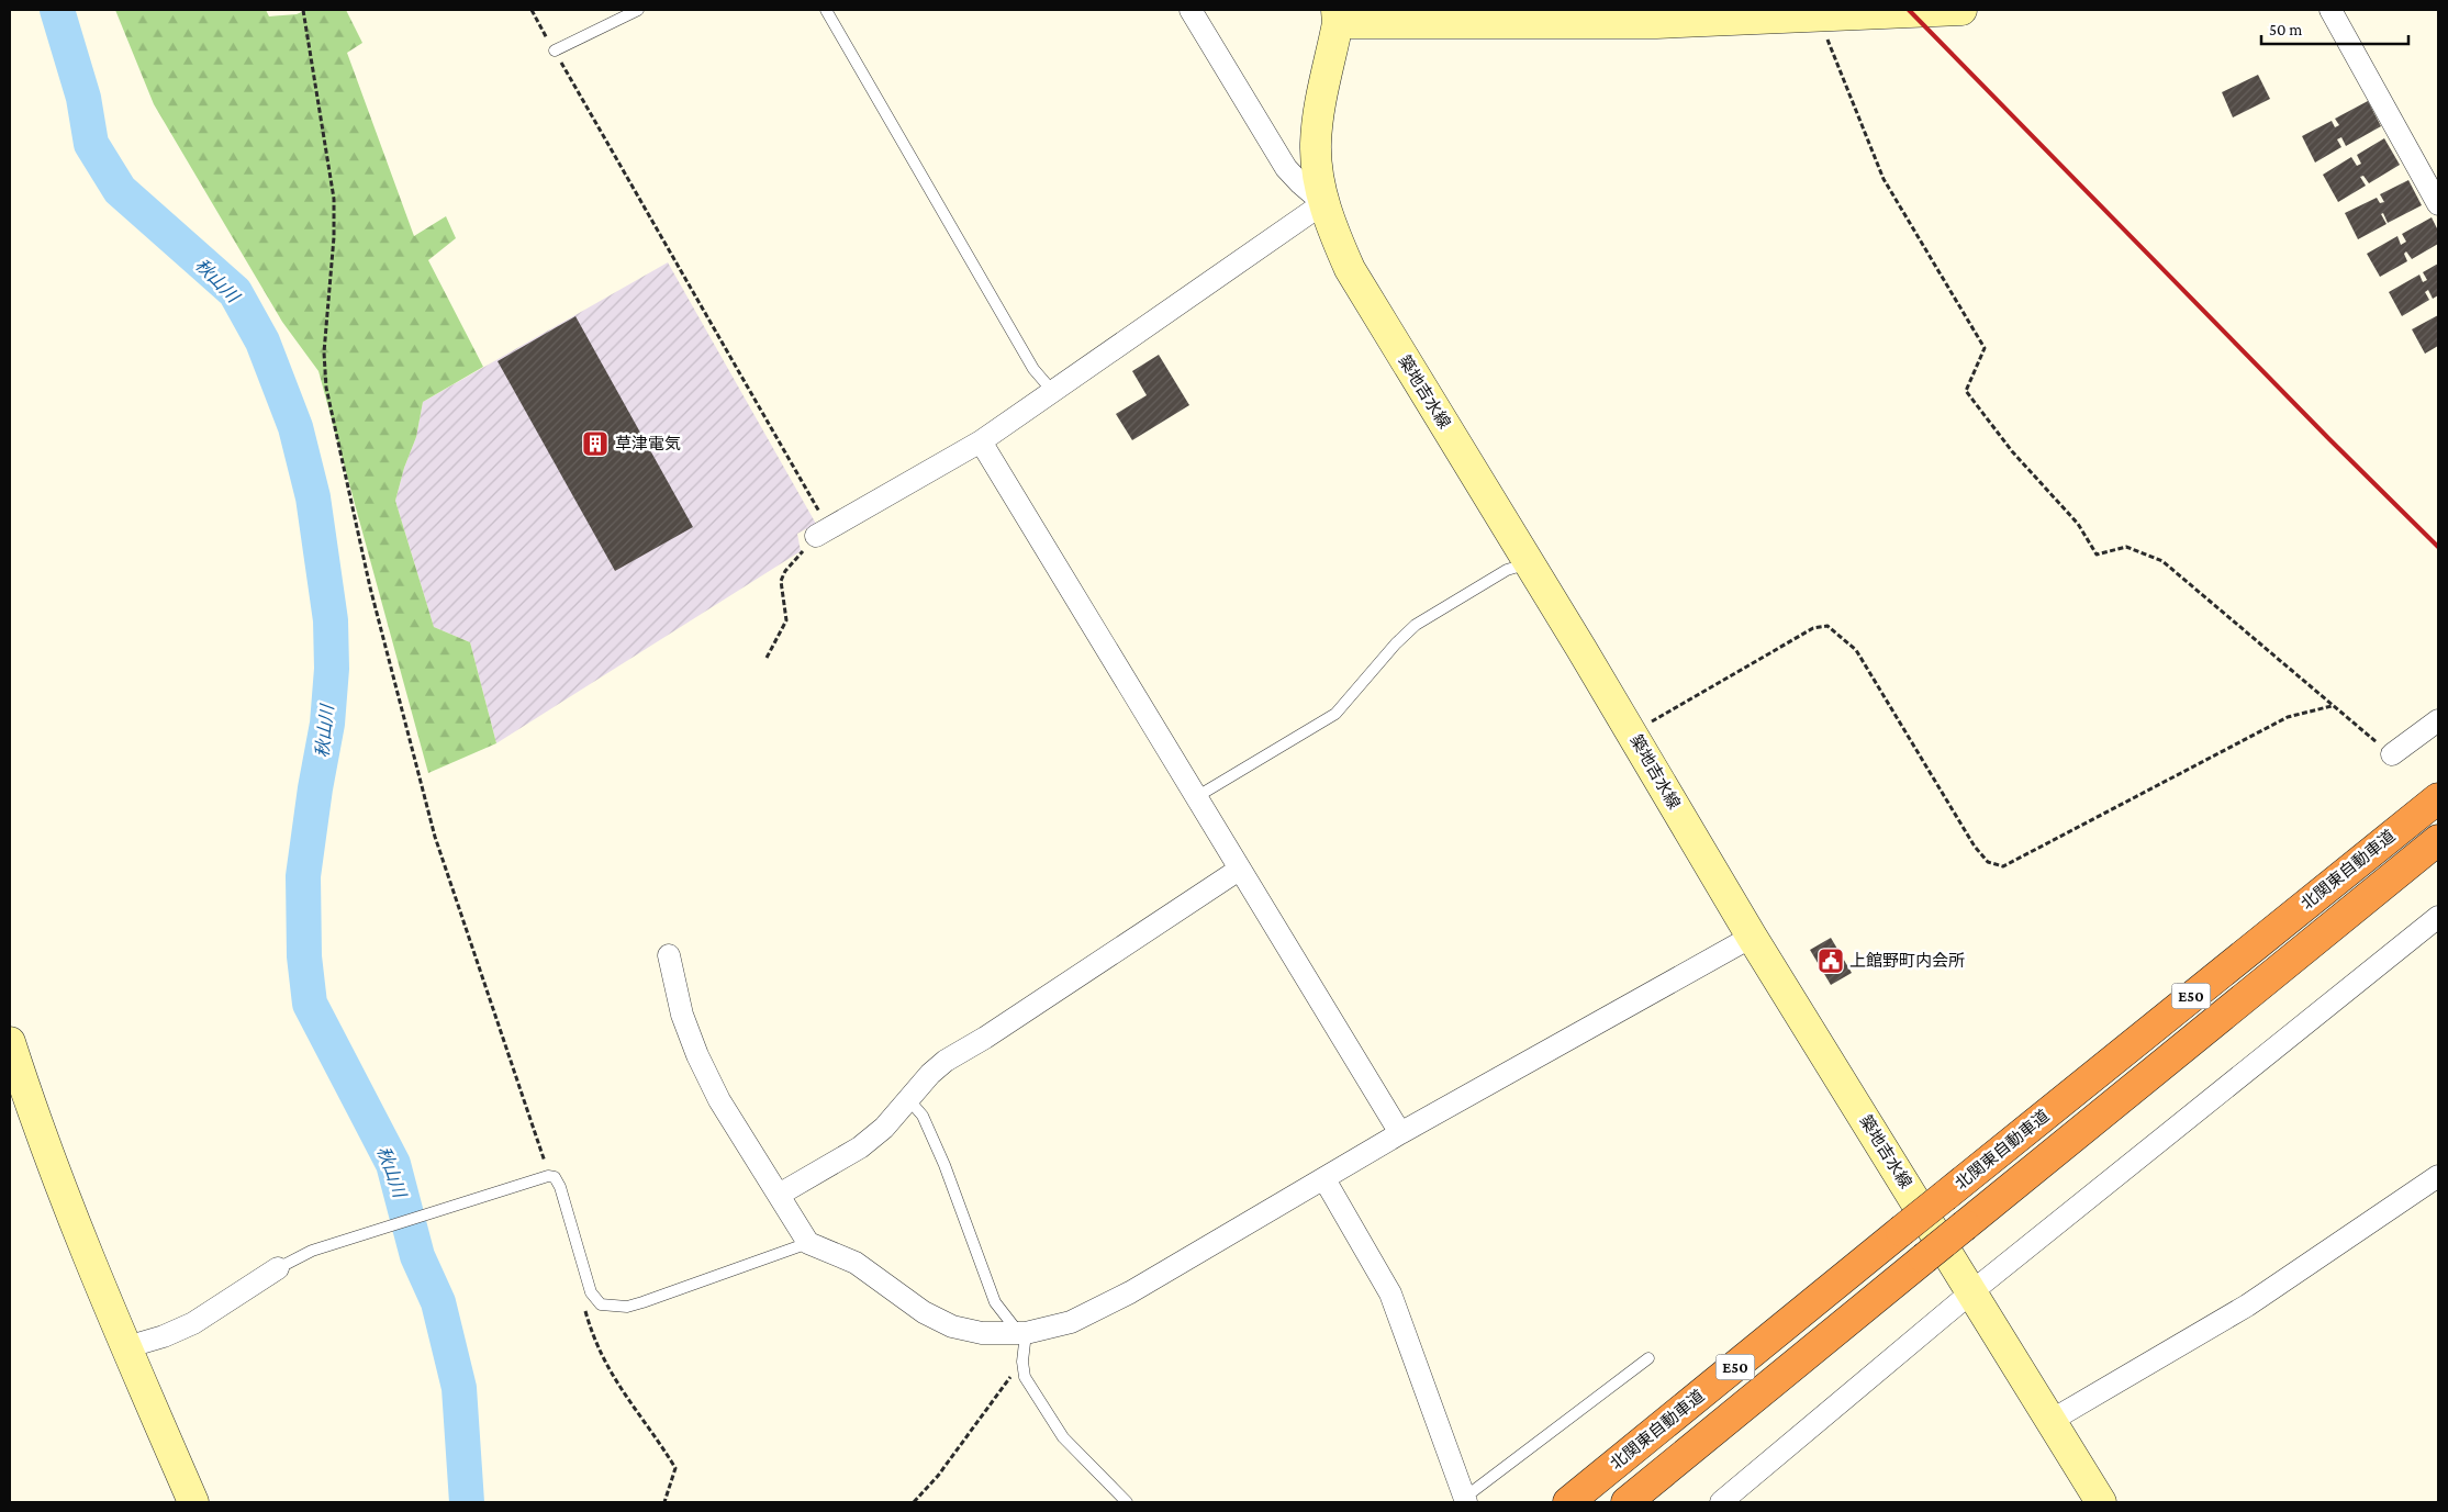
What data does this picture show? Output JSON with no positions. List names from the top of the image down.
{
  "streets": {
    "highway": ["北関東自動車道", "E50"],
    "main road": ["築地吉水線"]
  },
  "water": ["秋山川"],
  "places": {
    "building": ["草津電気"],
    "public building": ["上館野町内会所"]
  },
  "scale_bar": "50 m"
}
